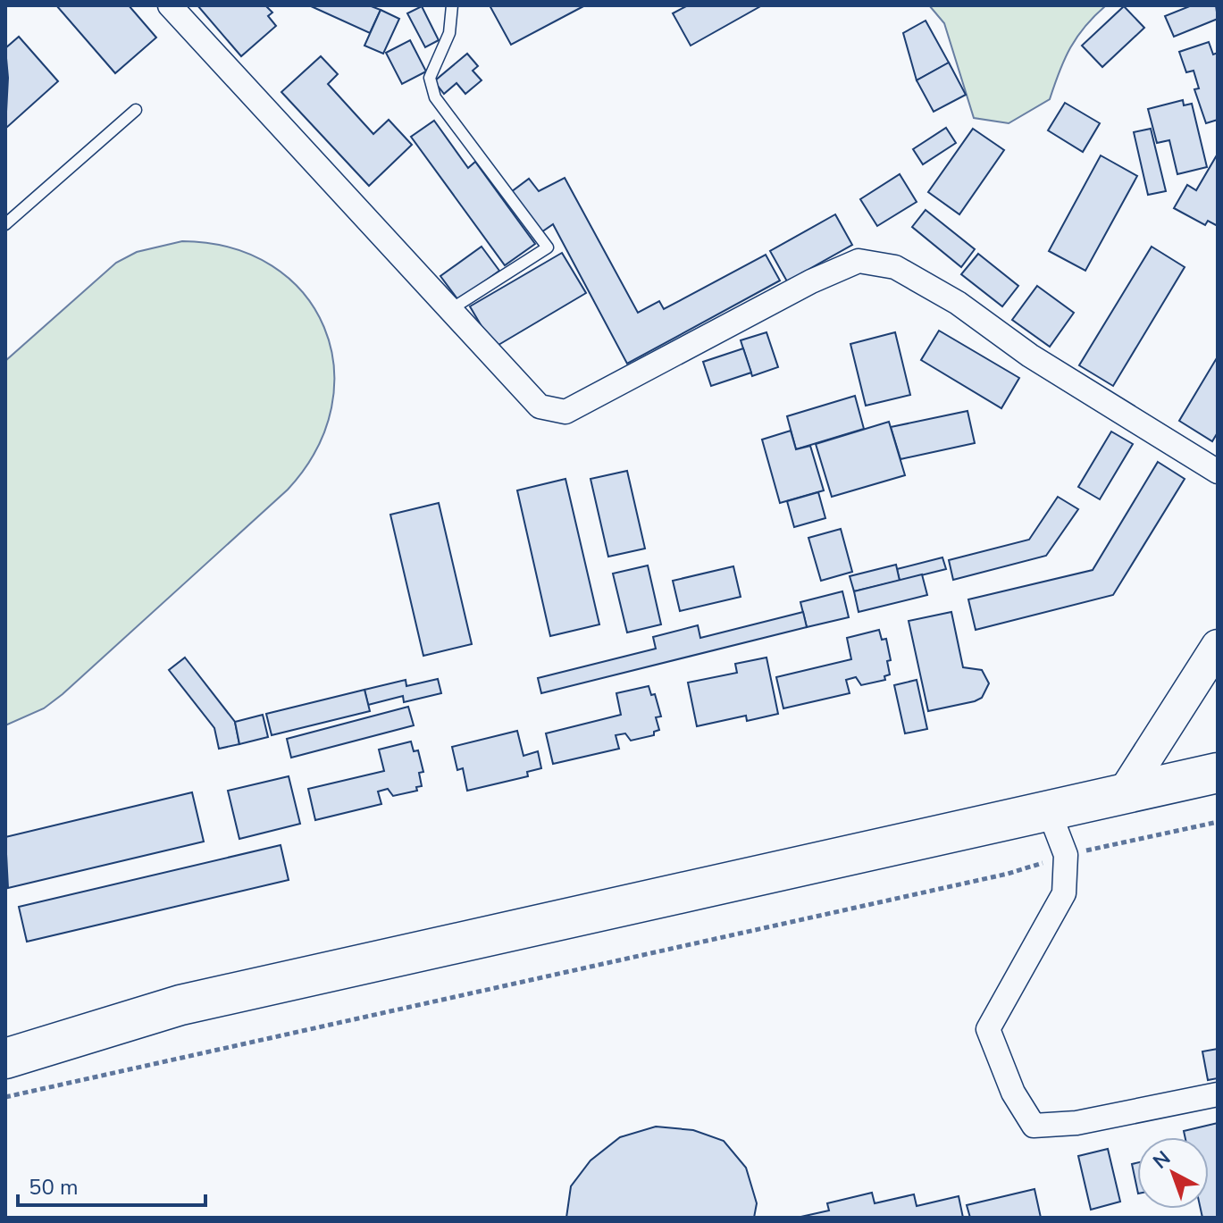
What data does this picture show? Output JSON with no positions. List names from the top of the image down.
{
  "scale_bar": "50 m",
  "north": "top left"
}
